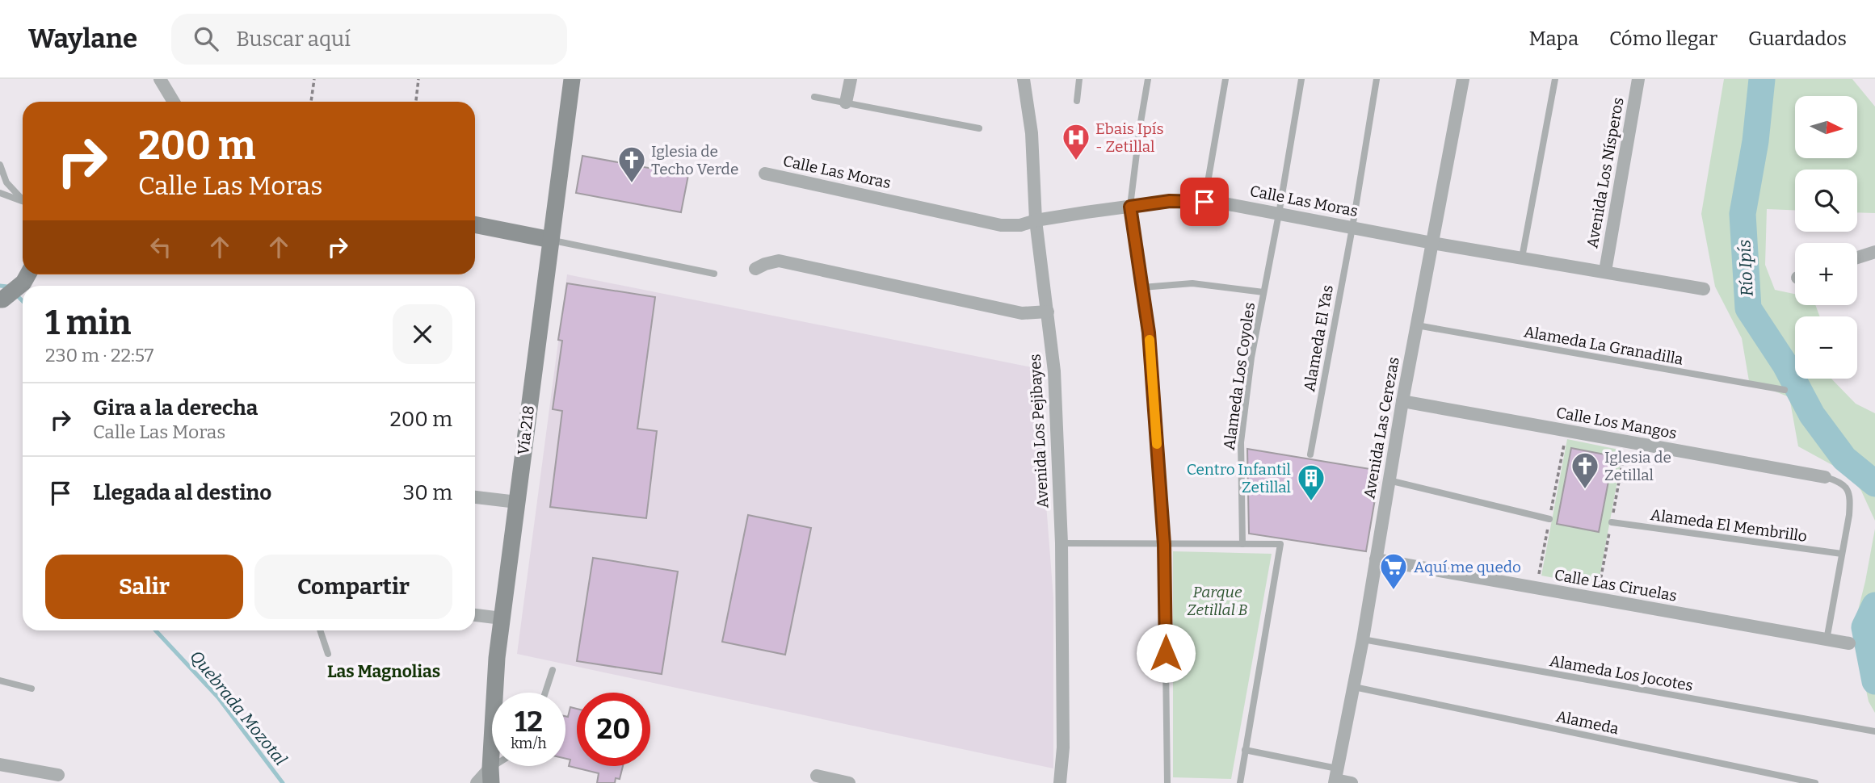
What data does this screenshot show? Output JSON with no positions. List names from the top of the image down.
{
  "streets": {
    "main road": ["Vía 218"],
    "street": [
      "Calle Las Moras",
      "Avenida Los Nísperos",
      "Calle Los Mangos",
      "Avenida Las Cerezas",
      "Avenida Los Pejibayes",
      "Calle Las Ciruelas"
    ],
    "lane": [
      "Alameda El Yas",
      "Alameda La Granadilla",
      "Alameda Los Coyoles",
      "Alameda El Membrillo",
      "Alameda Los Jocotes",
      "Alameda"
    ]
  },
  "crossings": [
    ["Calle Las Moras", "Avenida Los Nísperos"],
    ["Calle Las Moras", "Alameda El Yas"],
    ["Calle Las Moras", "Alameda Los Coyoles"],
    ["Calle Las Moras", "Avenida Las Cerezas"],
    ["Calle Las Moras", "Avenida Los Pejibayes"],
    ["Alameda La Granadilla", "Avenida Las Cerezas"],
    ["Calle Los Mangos", "Avenida Las Cerezas"],
    ["Avenida Las Cerezas", "Calle Las Ciruelas"],
    ["Avenida Las Cerezas", "Alameda Los Jocotes"],
    ["Avenida Las Cerezas", "Alameda"]
  ],
  "districts": ["Las Magnolias"],
  "water": ["Río Ipís", "Quebrada Mozotal"],
  "parks": ["Parque Zetillal B"],
  "places": {
    "hospital": ["Ebais Ipís - Zetillal"],
    "church": ["Iglesia de Techo Verde", "Iglesia de Zetillal"],
    "building": ["Centro Infantil Zetillal"],
    "supermarket": ["Aquí me quedo"]
  },
  "north": "right",
  "page": {
    "header": "Waylane",
    "search": "Buscar aquí",
    "nav": ["Mapa", "Cómo llegar", "Guardados"],
    "map_buttons": ["+", "−"],
    "turn": ["200 m", "Calle Las Moras"],
    "heading": ["1 min", "230 m · 22:57"],
    "list": [
      {
        "name": "Gira a la derecha",
        "note": "Calle Las Moras",
        "value": "200 m"
      },
      {
        "name": "Llegada al destino",
        "value": "30 m"
      }
    ],
    "buttons": ["Salir", "Compartir"],
    "speed": "12 km/h",
    "limit": "20"
  }
}
